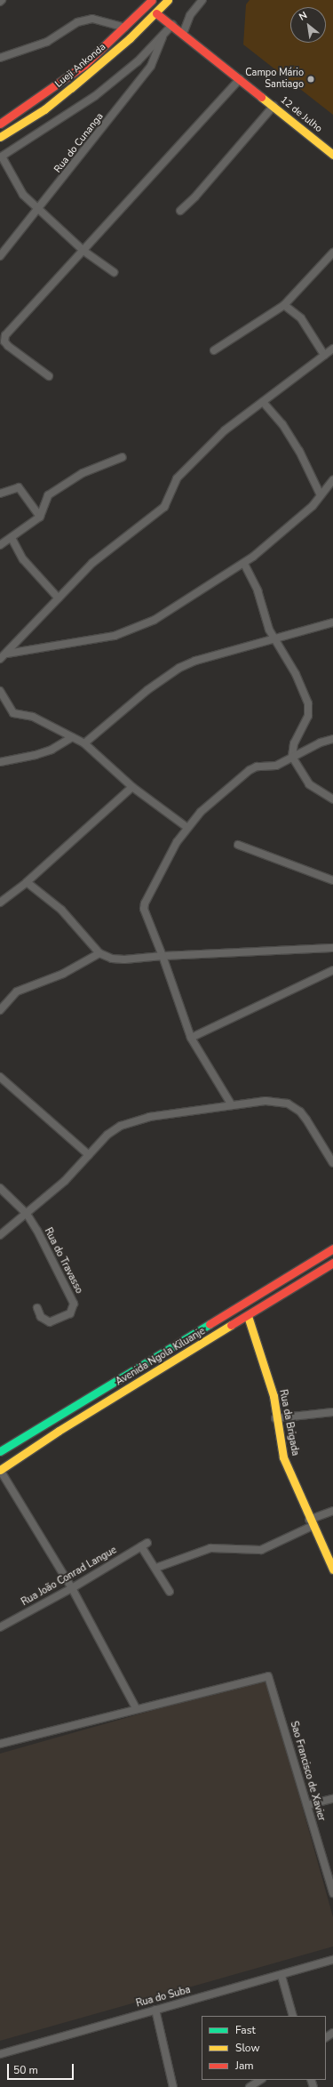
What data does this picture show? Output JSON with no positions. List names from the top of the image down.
{
  "streets": {
    "main road": [
      "Lueji Ankonda",
      "12 de Julho",
      "Avenida Ngola Kiluanje",
      "Rua da Brigada"
    ],
    "street": [
      "Rua do Cunanga",
      "Rua do Travasso",
      "Rua João Conrad Langue",
      "Sao Francisco de Xavier",
      "Rua do Suba"
    ]
  },
  "crossings": [
    ["Lueji Ankonda", "12 de Julho"],
    ["Avenida Ngola Kiluanje", "Rua da Brigada"]
  ],
  "places": ["Campo Mário Santiago"],
  "legend": ["Fast", "Slow", "Jam"],
  "scale_bar": "50 m",
  "north": "top left"
}
